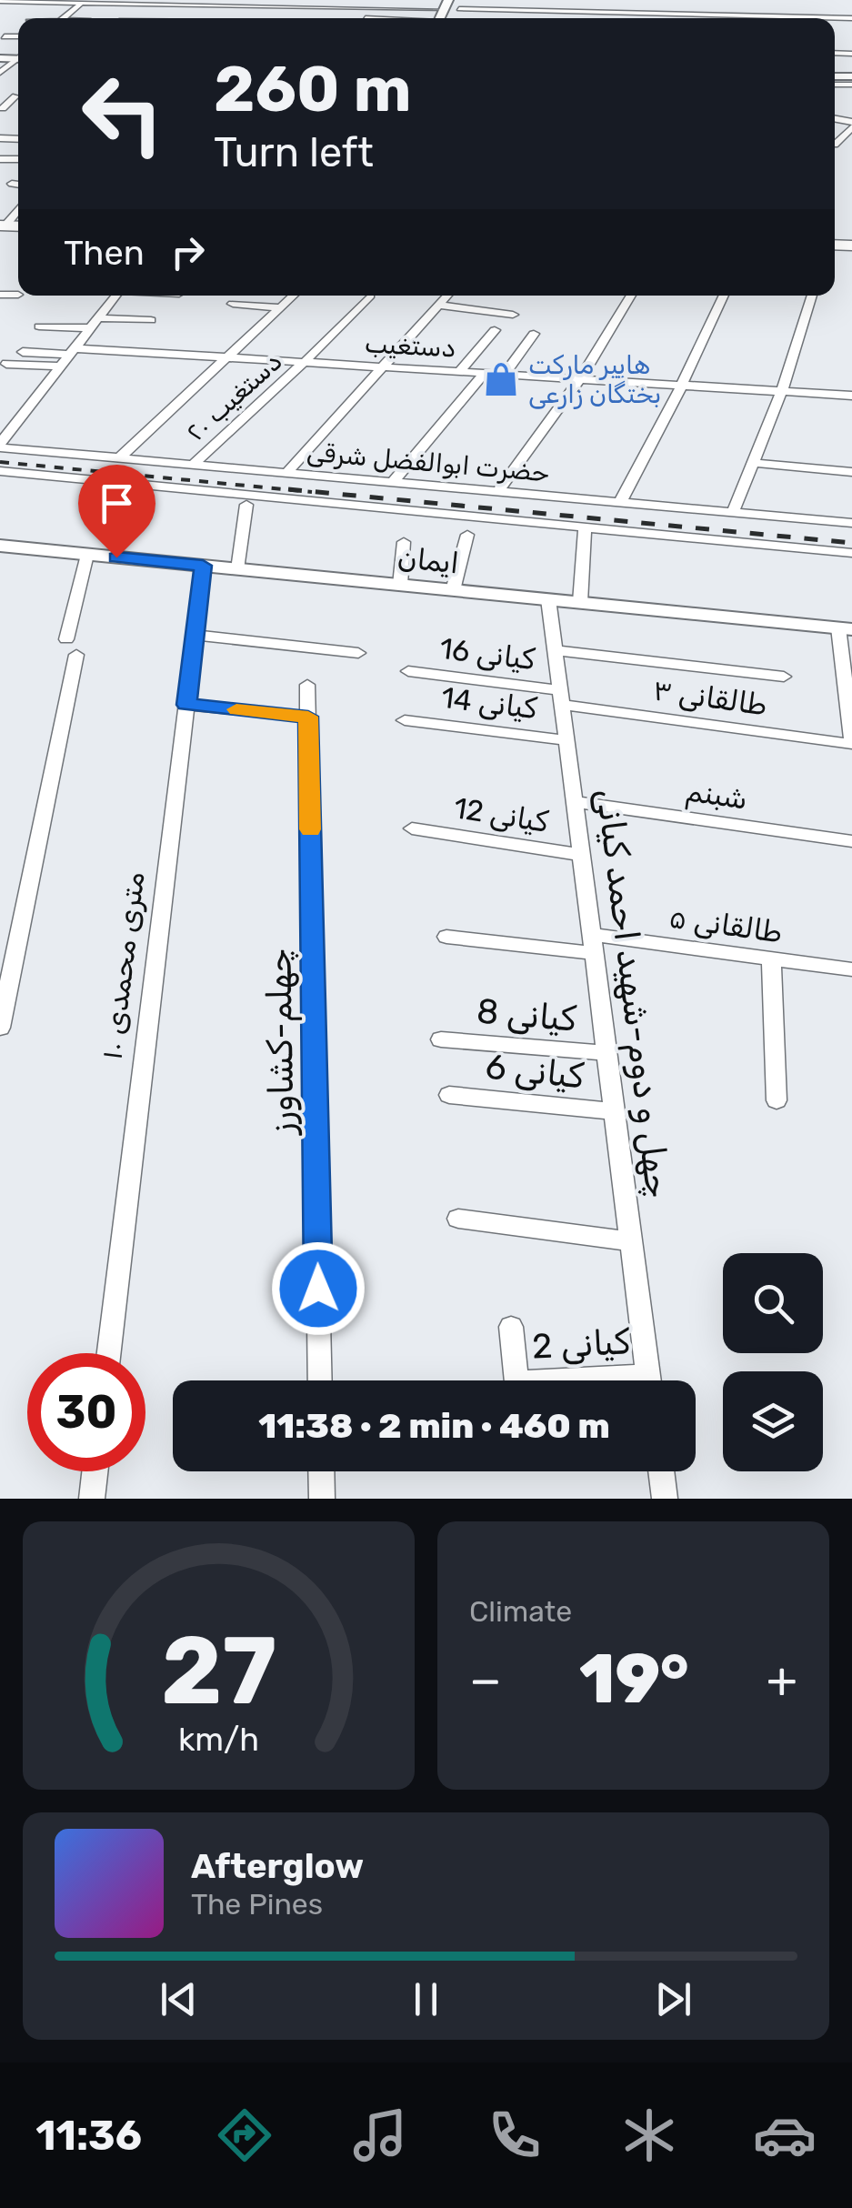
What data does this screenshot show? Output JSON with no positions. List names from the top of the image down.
{
  "streets": {
    "street": [
      "دستغیب",
      "دستغیب ۲۰",
      "حضرت ابوالفضل شرقی",
      "ایمان",
      "کیانی 16",
      "طالقانی ۳",
      "کیانی 14",
      "شبنم",
      "کیانی 12",
      "طالقانی ۵",
      "۱۰ متری محمدی",
      "چهل و دوم-شهید احمد کیانی",
      "کیانی 8",
      "چهلم-کشاورز",
      "کیانی 6",
      "کیانی 2"
    ]
  },
  "crossings": [
    ["دستغیب", "دستغیب ۲۰"],
    ["دستغیب ۲۰", "حضرت ابوالفضل شرقی"],
    ["ایمان", "۱۰ متری محمدی"],
    ["ایمان", "چهل و دوم-شهید احمد کیانی"],
    ["کیانی 16", "طالقانی ۳"],
    ["کیانی 16", "چهل و دوم-شهید احمد کیانی"],
    ["طالقانی ۳", "چهل و دوم-شهید احمد کیانی"],
    ["کیانی 14", "چهل و دوم-شهید احمد کیانی"],
    ["شبنم", "چهل و دوم-شهید احمد کیانی"],
    ["کیانی 12", "چهل و دوم-شهید احمد کیانی"],
    ["طالقانی ۵", "چهل و دوم-شهید احمد کیانی"],
    ["چهل و دوم-شهید احمد کیانی", "کیانی 8"],
    ["چهل و دوم-شهید احمد کیانی", "کیانی 6"]
  ],
  "places": {
    "shop": ["هاپیر مارکت بختگان زارعی"]
  },
  "page": {
    "turn": ["260 m", "Turn left"],
    "then": "Then",
    "limit": "30",
    "trip": "11:38 · 2 min · 460 m",
    "tile": "Climate",
    "heat": ["−", "19°", "+"],
    "song": ["Afterglow", "The Pines"],
    "tabs": "11:36",
    "gauge": ["27", "km/h"]
  }
}
